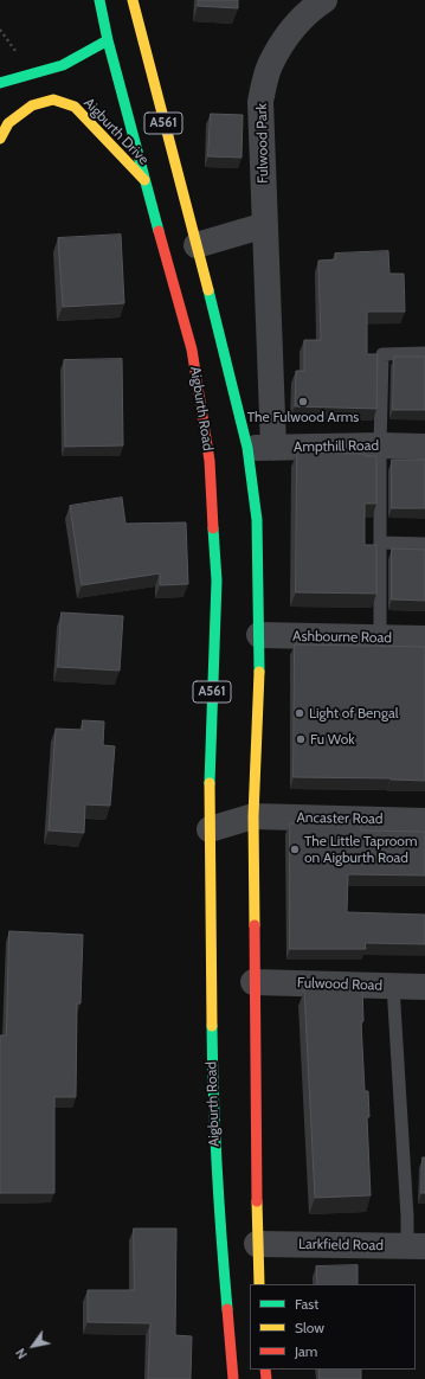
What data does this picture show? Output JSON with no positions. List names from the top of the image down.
{
  "streets": {
    "main road": ["A561", "Aigburth Drive", "Aigburth Road"],
    "street": [
      "Fulwood Park",
      "Ampthill Road",
      "Ashbourne Road",
      "Ancaster Road",
      "Fulwood Road",
      "Larkfield Road"
    ]
  },
  "crossings": [
    ["A561", "Ampthill Road"],
    ["A561", "Ashbourne Road"],
    ["A561", "Ancaster Road"],
    ["A561", "Fulwood Road"],
    ["A561", "Larkfield Road"],
    ["Aigburth Drive", "Aigburth Road"],
    ["Fulwood Park", "Ampthill Road"]
  ],
  "places": [
    "The Fulwood Arms",
    "Light of Bengal",
    "Fu Wok",
    "The Little Taproom on Aigburth Road"
  ],
  "legend": ["Fast", "Slow", "Jam"],
  "north": "bottom left"
}
